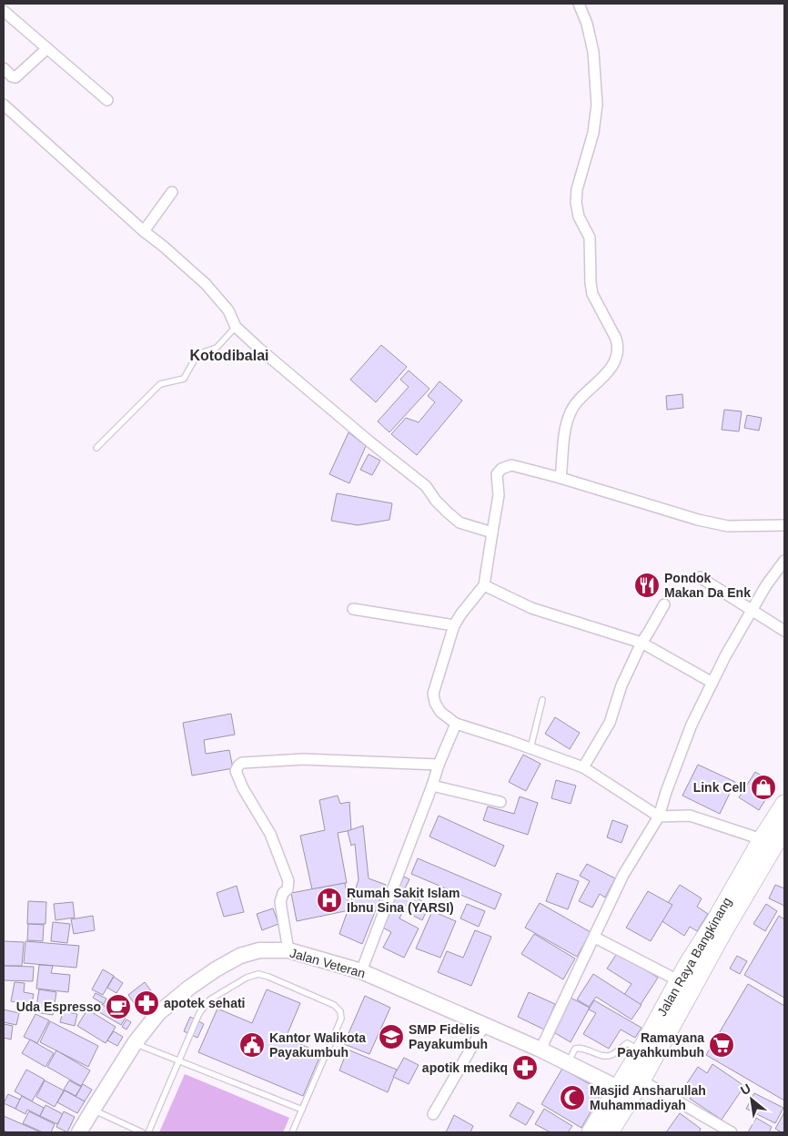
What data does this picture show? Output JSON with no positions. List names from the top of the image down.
{
  "streets": {
    "highway": ["Jalan Raya Bangkinang"],
    "main road": ["Jalan Veteran"]
  },
  "crossings": [
    ["Jalan Raya Bangkinang", "Jalan Veteran"]
  ],
  "districts": ["Kotodibalai"],
  "places": {
    "restaurant": ["Pondok Makan Da Enk"],
    "shop": ["Link Cell"],
    "hospital": ["Rumah Sakit Islam Ibnu Sina (YARSI)"],
    "pharmacy": ["apotek sehati", "apotik medikq"],
    "cafe": ["Uda Espresso"],
    "school or university": ["SMP Fidelis Payakumbuh"],
    "public building": ["Kantor Walikota Payakumbuh"],
    "supermarket": ["Ramayana Payahkumbuh"],
    "mosque": ["Masjid Ansharullah Muhammadiyah"]
  },
  "north": "top left"
}
